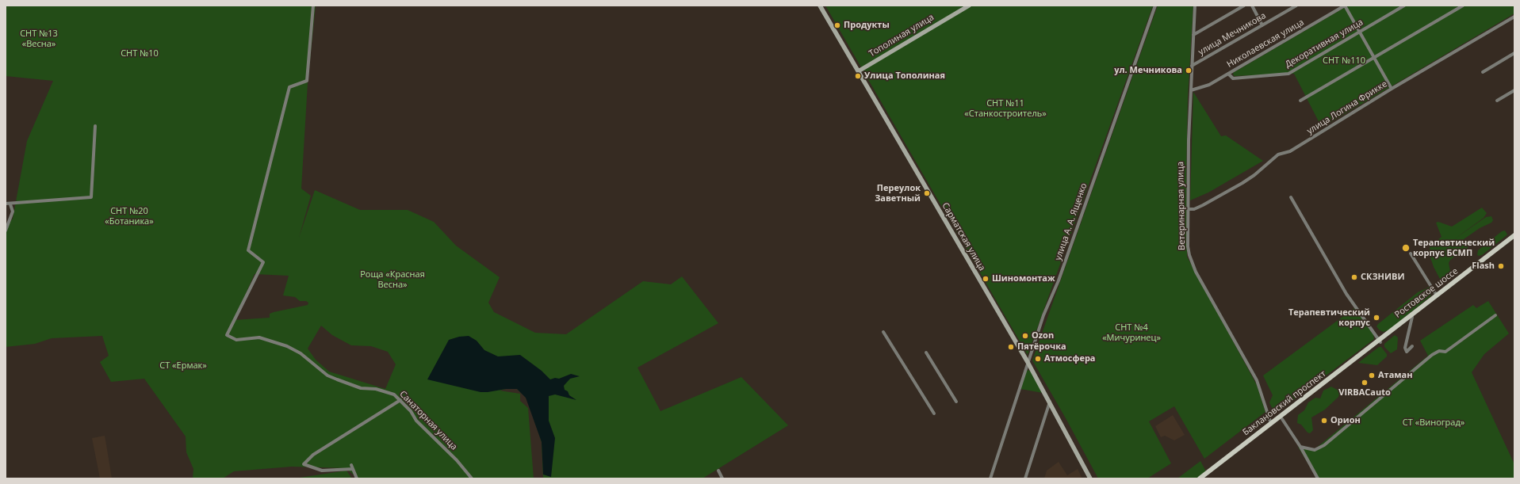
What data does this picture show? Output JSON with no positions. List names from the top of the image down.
{
  "streets": {
    "main road": [
      "Тополиная улица",
      "Сарматская улица",
      "Ростовское шоссе",
      "Баклановский проспект"
    ],
    "street": [
      "улица Мечникова",
      "Николаевская улица",
      "Декоративная улица",
      "улица Логина Фрикке",
      "Ветеринарная улица",
      "улица А. А. Ященко",
      "Санаторная улица"
    ]
  },
  "crossings": [
    ["улица Мечникова", "Ветеринарная улица"],
    ["Николаевская улица", "Декоративная улица"],
    ["Николаевская улица", "Ветеринарная улица"],
    ["улица Логина Фрикке", "Ветеринарная улица"],
    ["Ветеринарная улица", "Баклановский проспект"],
    ["улица А. А. Ященко", "Сарматская улица"],
    ["Ростовское шоссе", "Баклановский проспект"]
  ],
  "parks": [
    "СНТ №13 «Весна»",
    "СНТ №10",
    "СНТ №110",
    "СНТ №11 «Станкостроитель»",
    "СНТ №20 «Ботаника»",
    "Роща «Красная Весна»",
    "СНТ №4 «Мичуринец»",
    "СТ «Ермак»",
    "СТ «Виноград»"
  ],
  "places": [
    "Продукты",
    "ул. Мечникова",
    "Улица Тополиная",
    "Переулок Заветный",
    "Терапевтический корпус БСМП",
    "Flash",
    "СКЗНИВИ",
    "Шиномонтаж",
    "Терапевтический корпус",
    "Ozon",
    "Пятёрочка",
    "Атмосфера",
    "Атаман",
    "VIRBACauto",
    "Орион"
  ]
}
